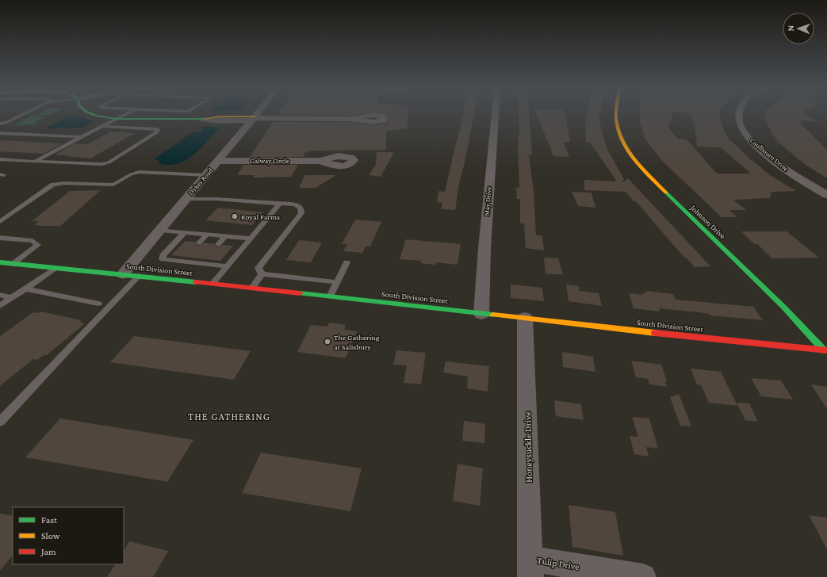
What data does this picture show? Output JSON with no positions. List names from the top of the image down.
{
  "streets": {
    "street": [
      "Coulbourn Drive",
      "Galway Circle",
      "Dykes Road",
      "May Drive",
      "Johnson Drive",
      "South Division Street",
      "Honeysuckle Drive",
      "Tulip Drive"
    ]
  },
  "crossings": [
    ["Galway Circle", "Dykes Road"],
    ["Dykes Road", "South Division Street"],
    ["May Drive", "South Division Street"],
    ["Johnson Drive", "South Division Street"],
    ["South Division Street", "Honeysuckle Drive"],
    ["Honeysuckle Drive", "Tulip Drive"]
  ],
  "districts": ["THE GATHERING"],
  "places": ["Royal Farms", "The Gathering at Salisbury"],
  "legend": ["Fast", "Slow", "Jam"],
  "north": "left"
}
